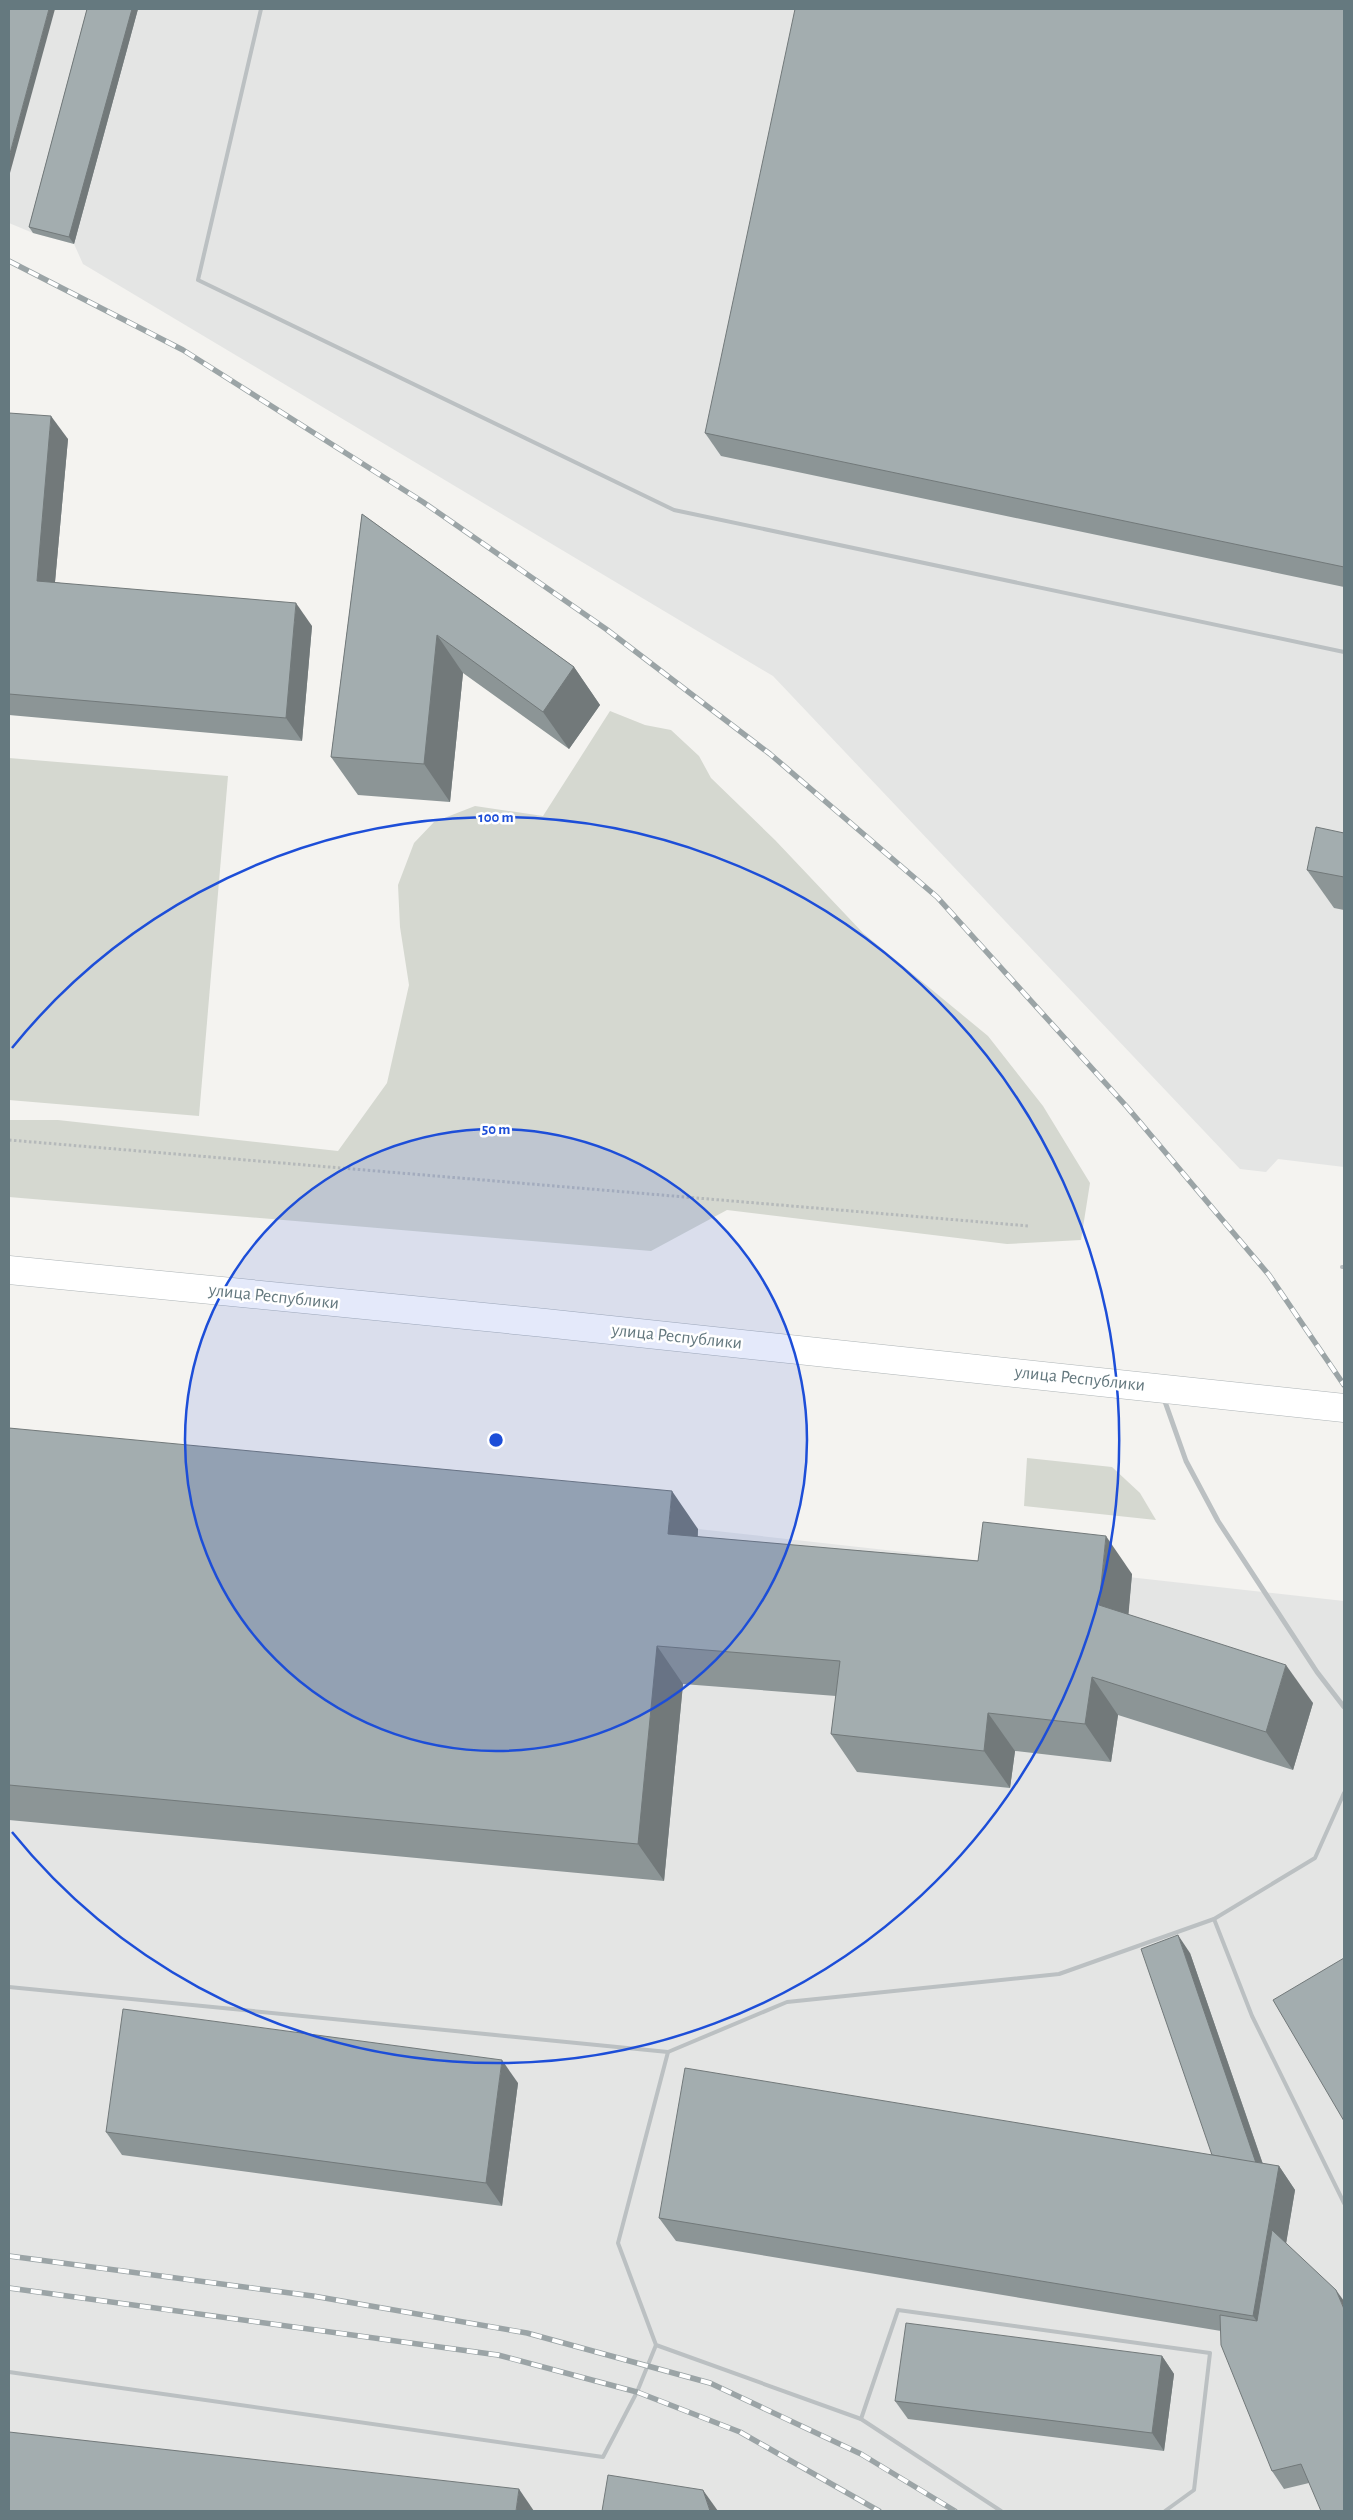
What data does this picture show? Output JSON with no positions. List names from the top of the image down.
{
  "streets": {
    "main road": ["улица Республики"]
  },
  "rings": ["100 m", "50 m"]
}
